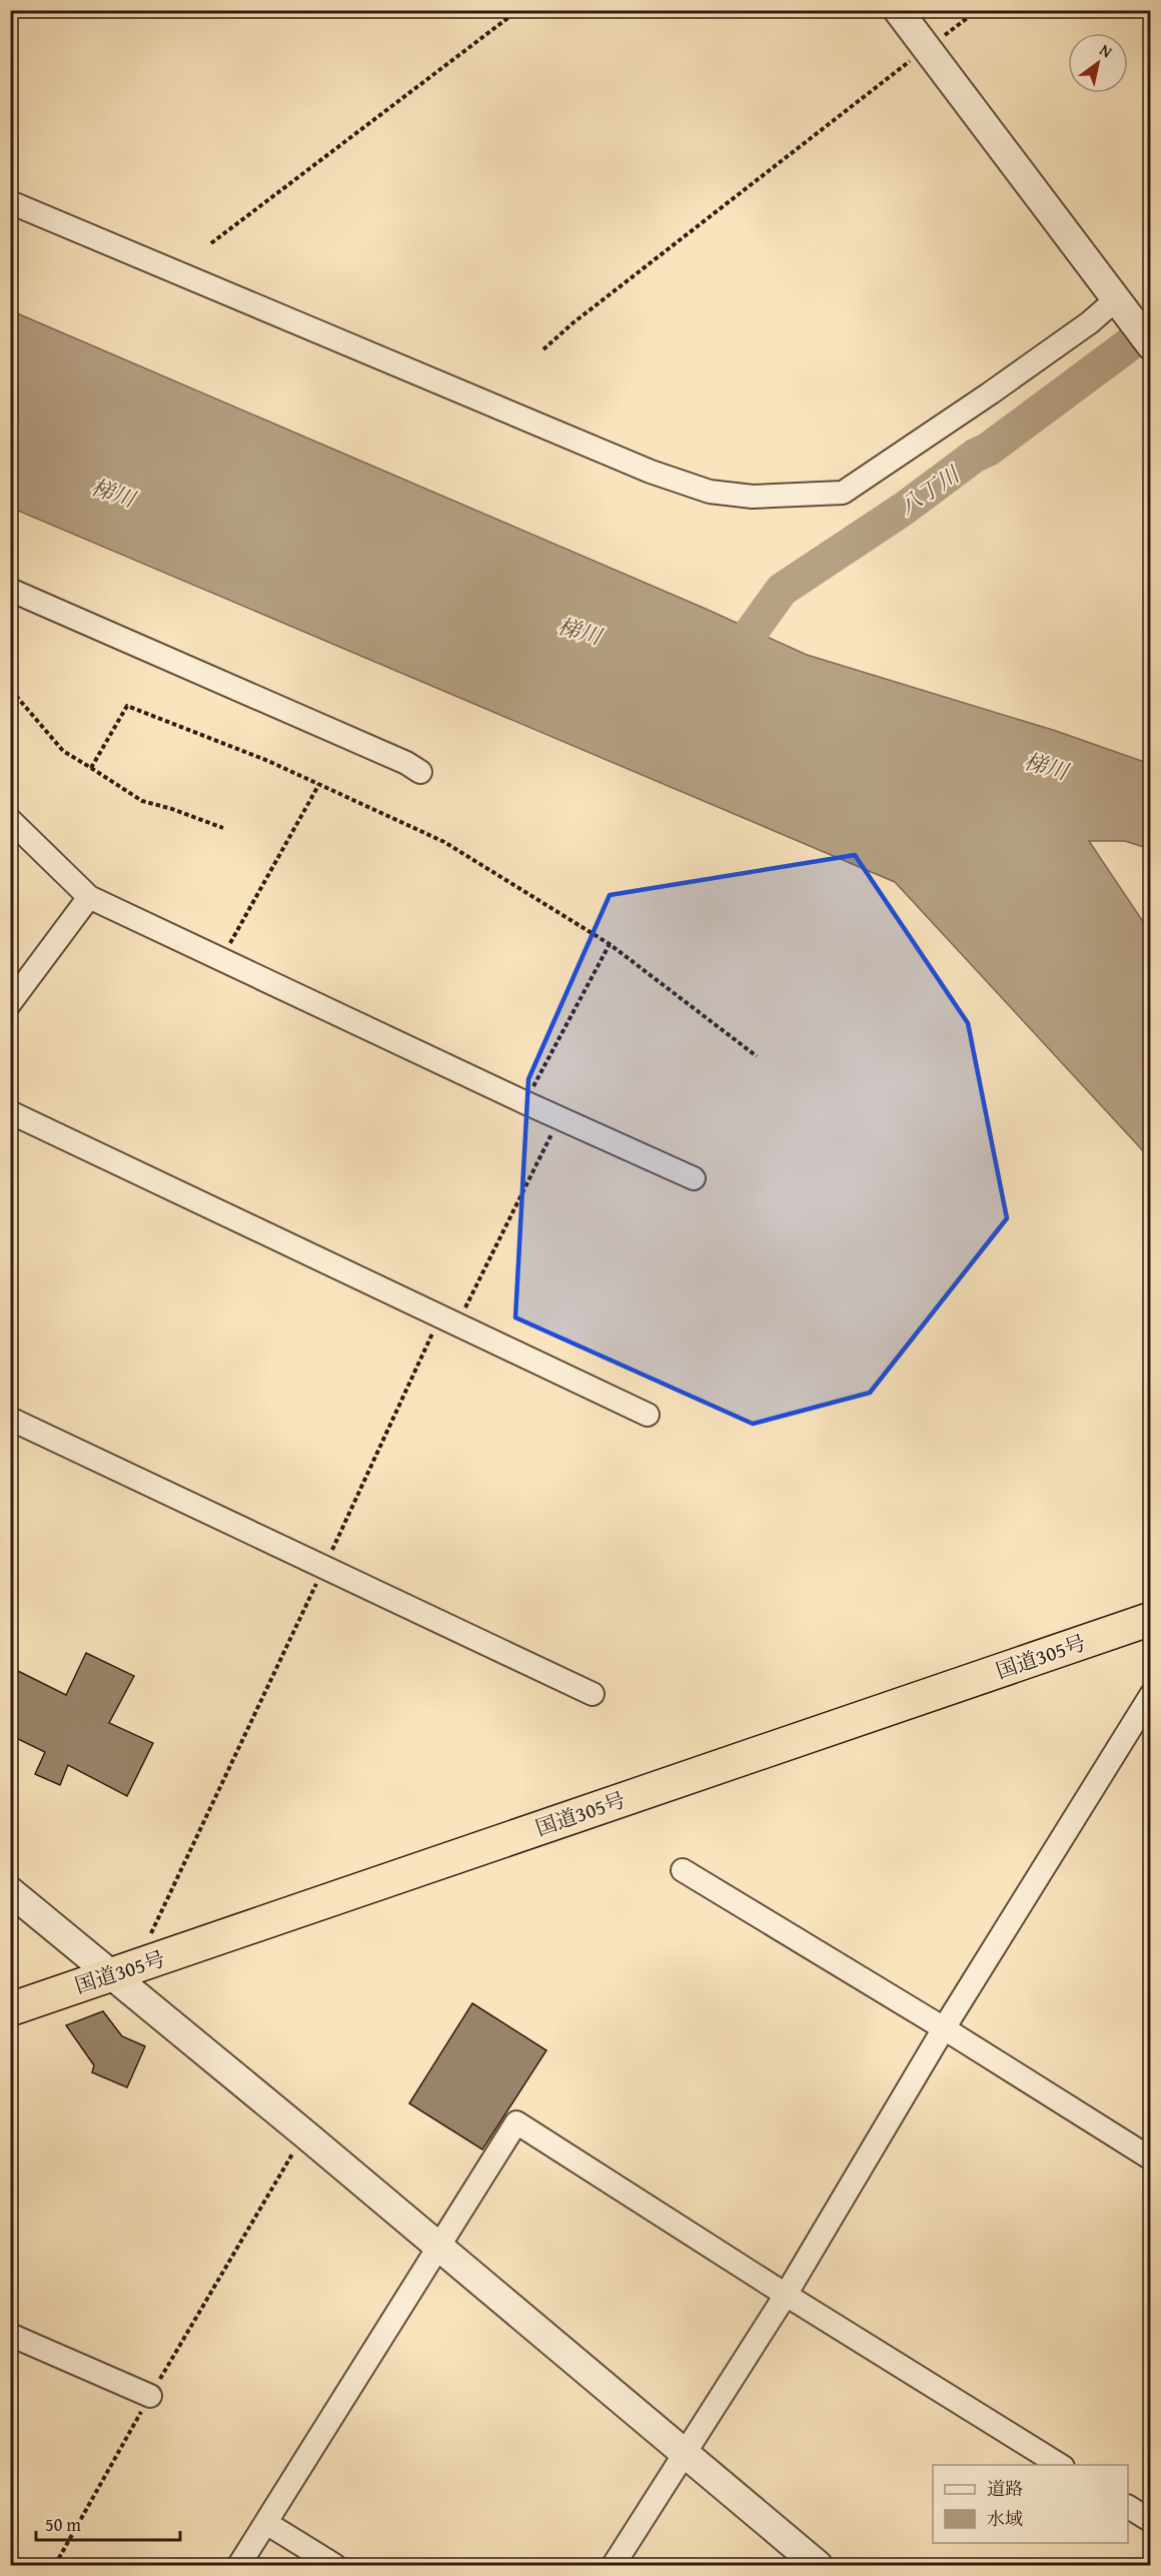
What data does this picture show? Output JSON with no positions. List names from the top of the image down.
{
  "streets": {
    "highway": ["国道305号"]
  },
  "water": ["八丁川", "梯川"],
  "legend": ["道路", "水域"],
  "scale_bar": "50 m",
  "north": "top right"
}
